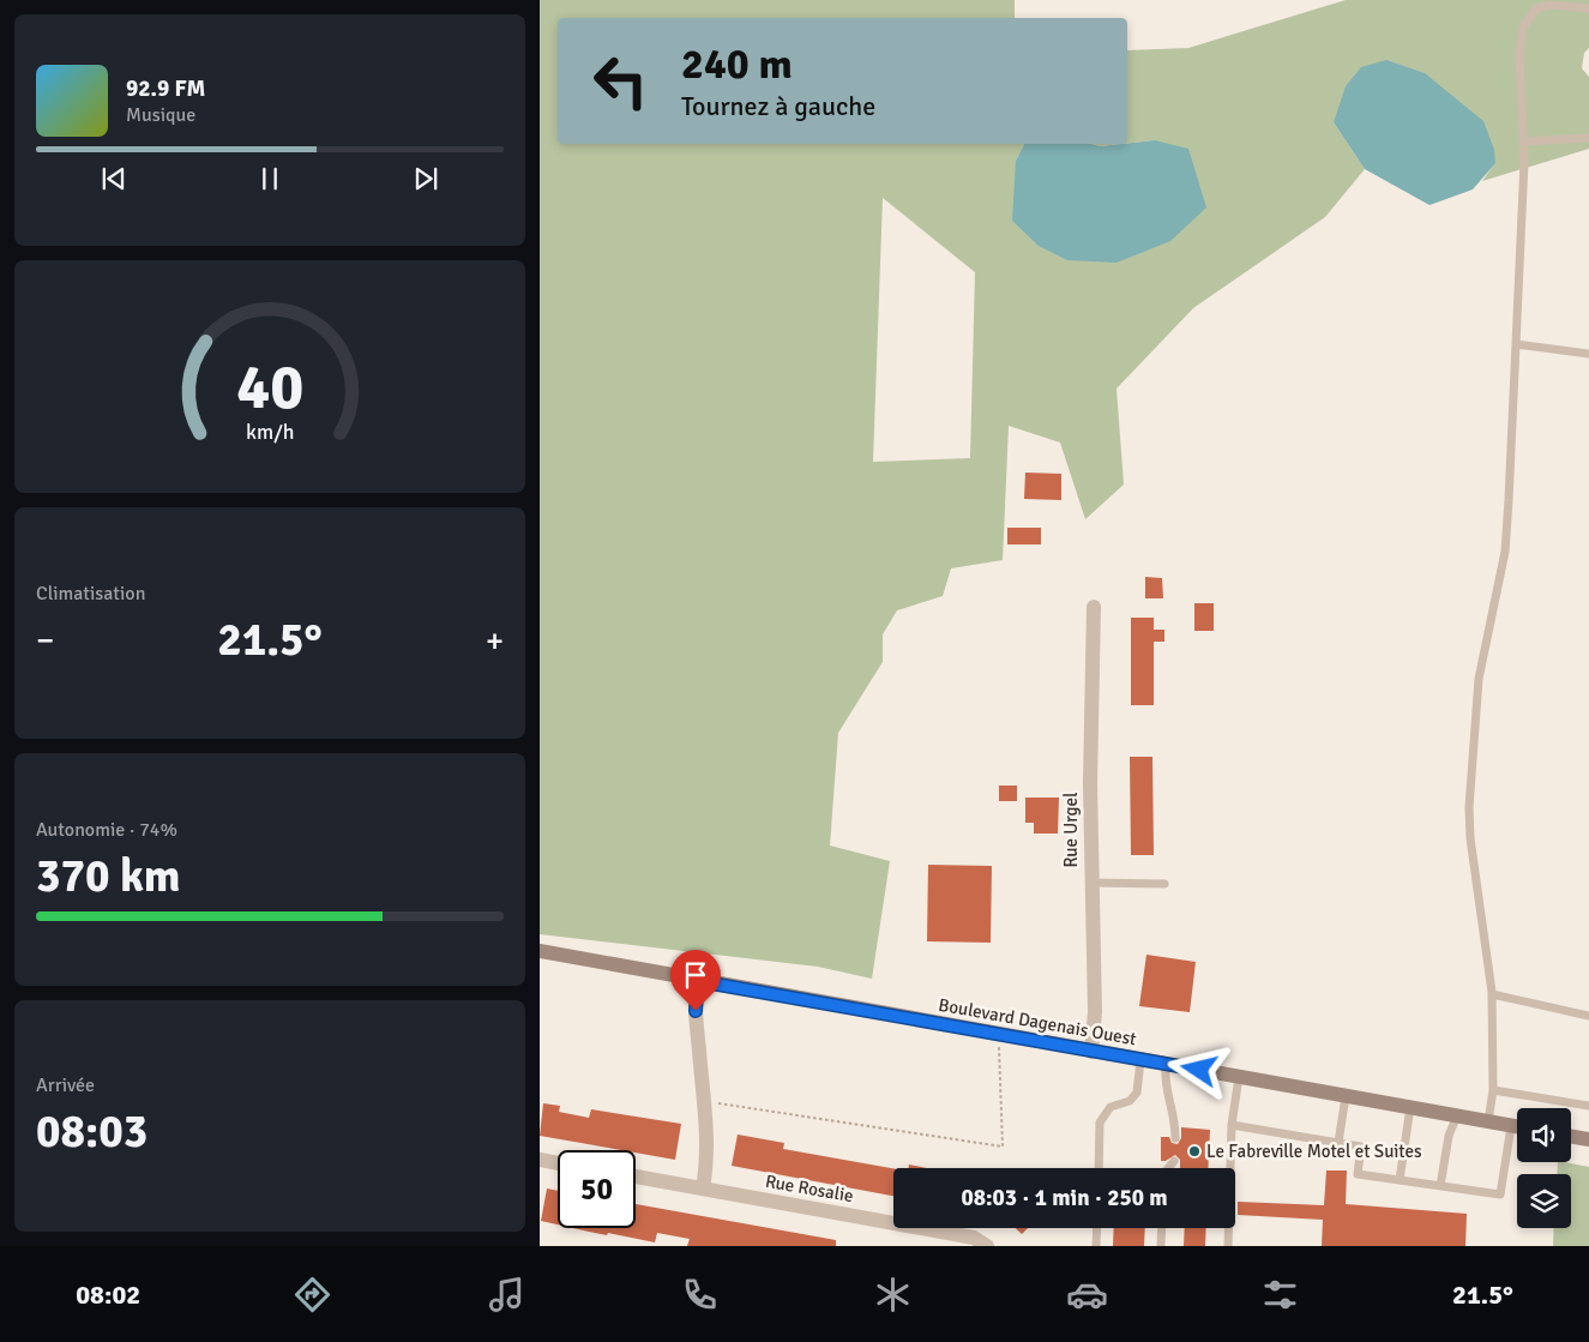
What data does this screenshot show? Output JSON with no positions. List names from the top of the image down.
{
  "streets": {
    "main road": ["Boulevard Dagenais Ouest"],
    "street": ["Rue Urgel", "Rue Rosalie"]
  },
  "crossings": [
    ["Rue Urgel", "Boulevard Dagenais Ouest"]
  ],
  "places": ["Le Fabreville Motel et Suites"],
  "page": {
    "turn": ["240 m", "Tournez à gauche"],
    "song": ["92.9 FM", "Musique"],
    "tile": [
      "Climatisation",
      ["Autonomie · 74%", "370 km"],
      ["Arrivée", "08:03"]
    ],
    "heat": ["−", "21.5°", "+"],
    "limit": "50",
    "trip": "08:03 · 1 min · 250 m",
    "tabs": ["08:02", "21.5°"],
    "gauge": ["40", "km/h"]
  }
}
